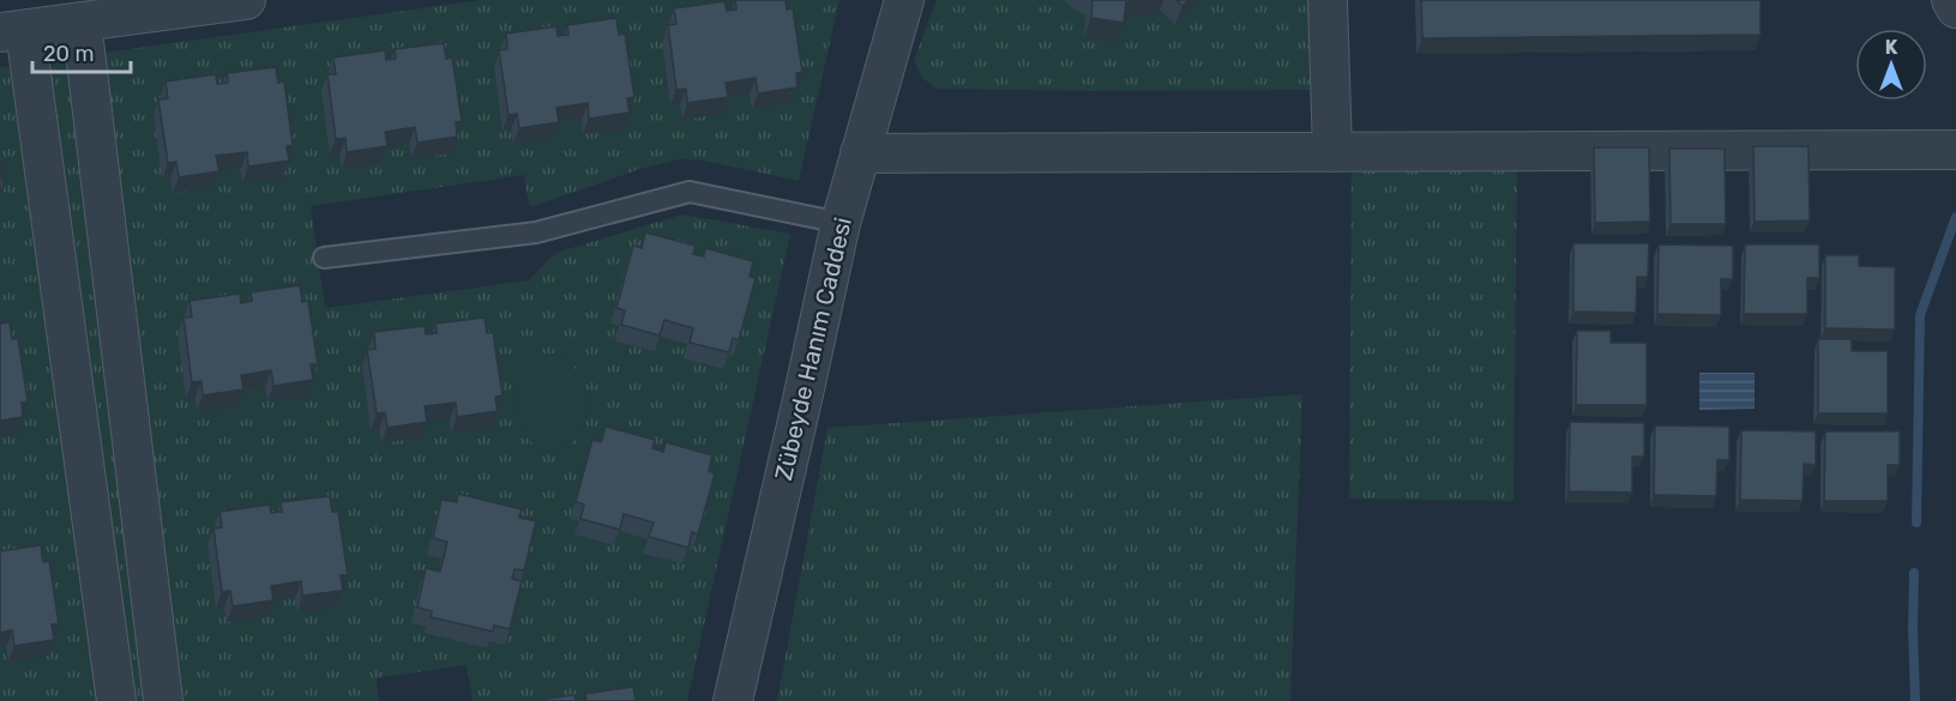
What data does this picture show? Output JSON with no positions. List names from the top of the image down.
{
  "streets": {
    "street": ["Zübeyde Hanım Caddesi"]
  },
  "scale_bar": "20 m",
  "north": "top"
}
